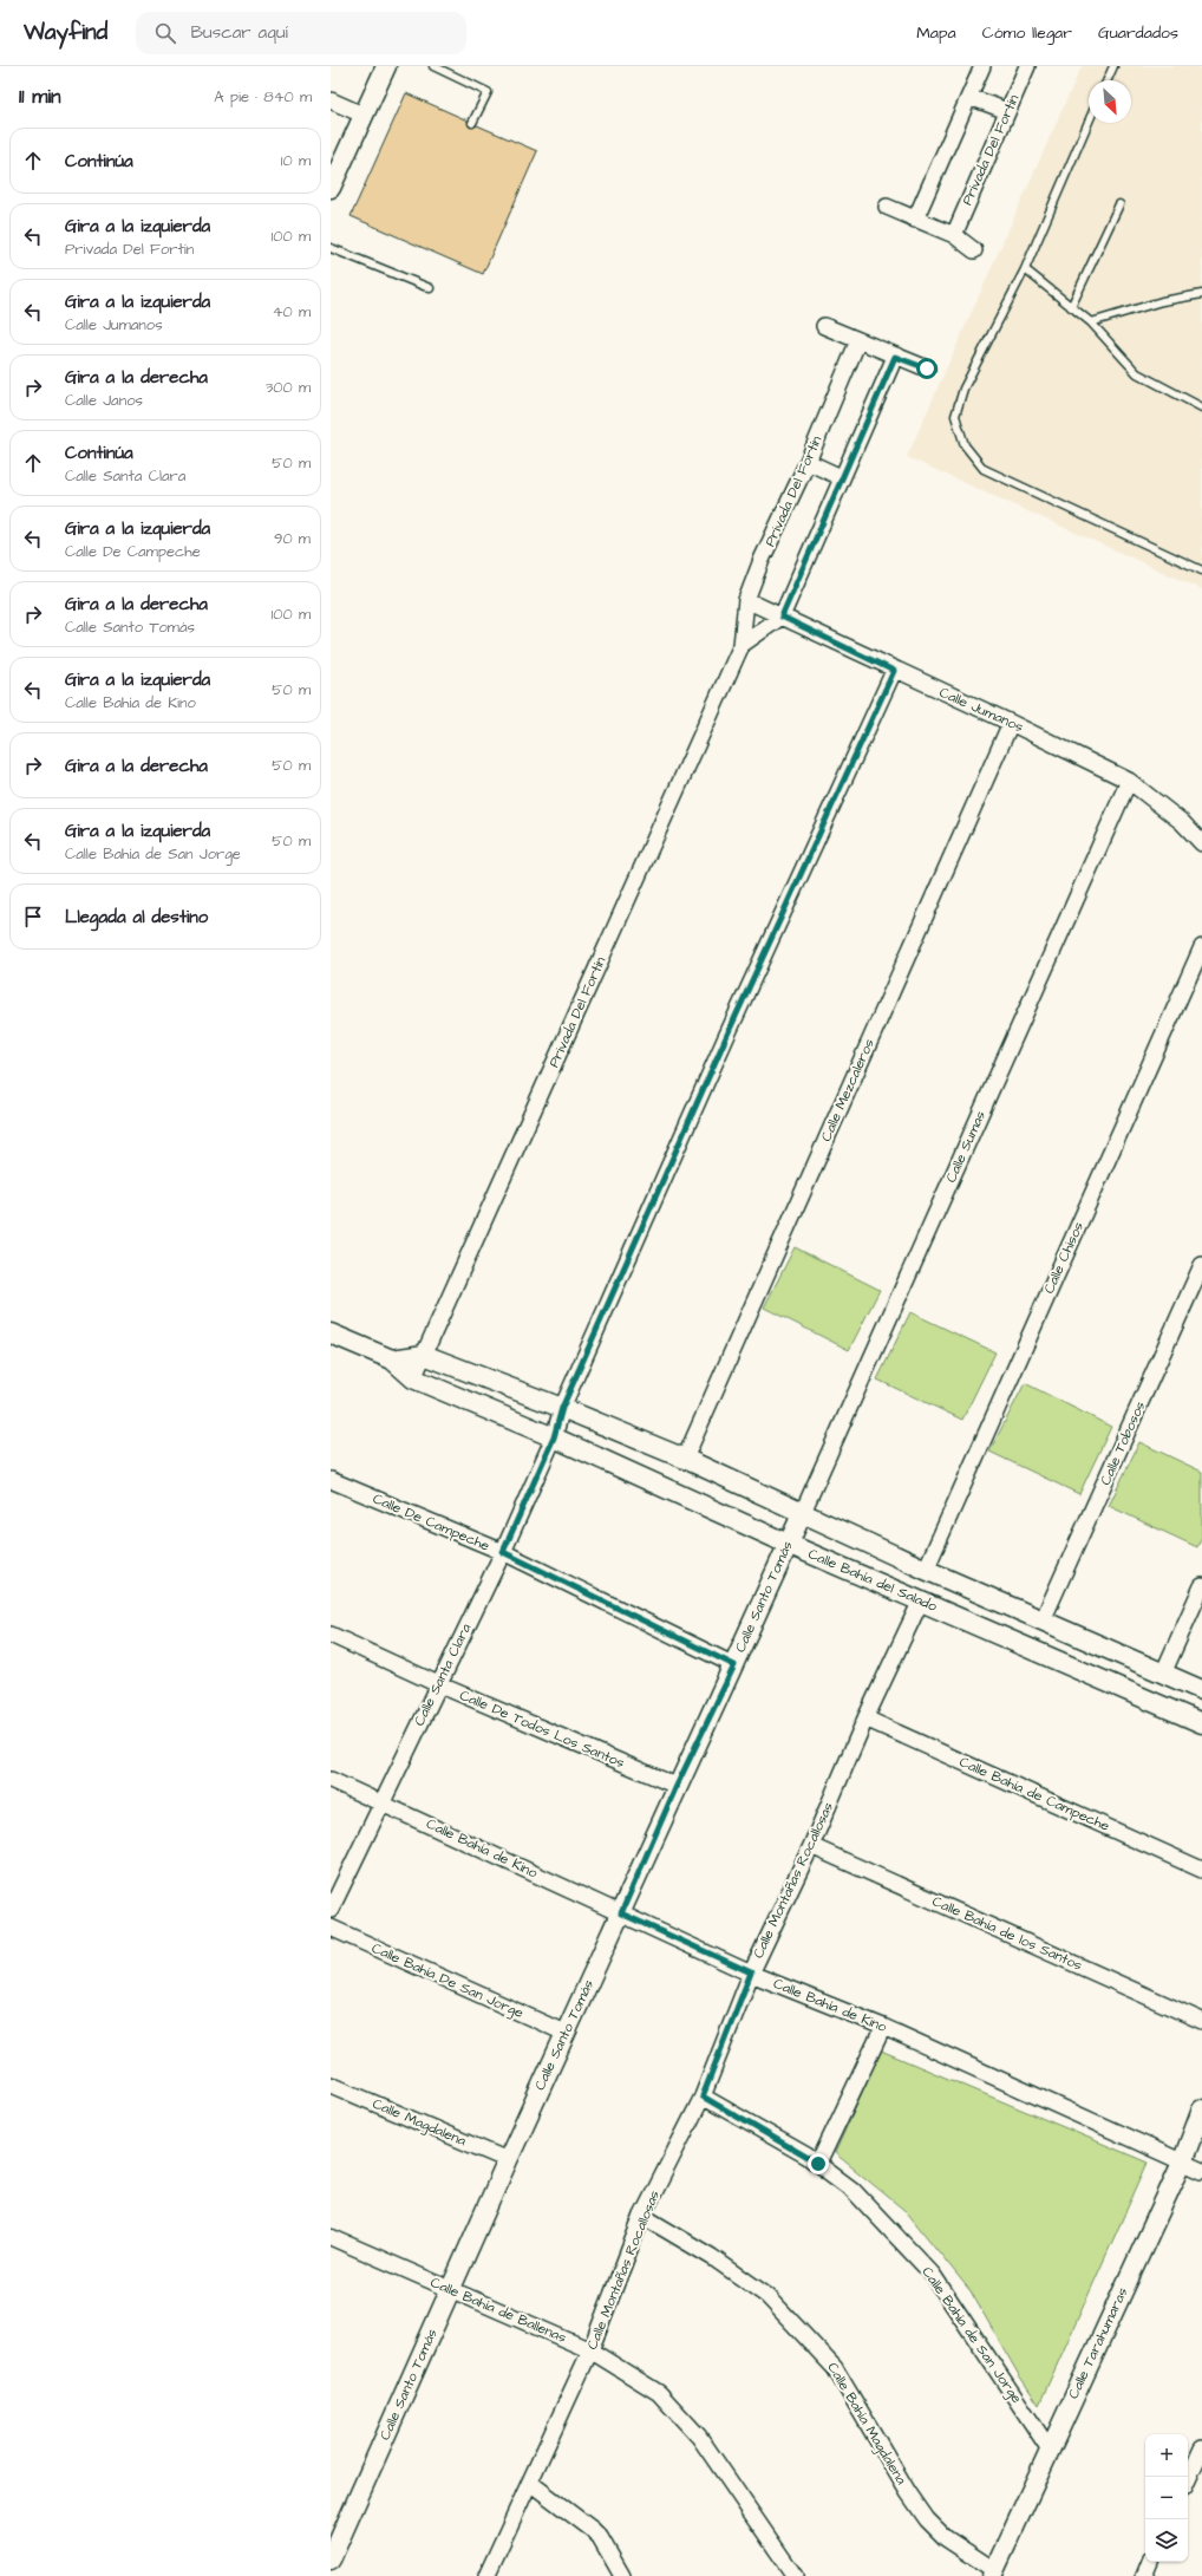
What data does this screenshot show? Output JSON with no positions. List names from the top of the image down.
{
  "streets": {
    "street": [
      "Privada Del Fortín",
      "Calle Jumanos",
      "Calle Mezcaleros",
      "Calle Sumas",
      "Calle Chisos",
      "Calle Tobosos",
      "Calle De Campeche",
      "Calle Bahía del Salado",
      "Calle Santo Tomás",
      "Calle Santa Clara",
      "Calle De Todos Los Santos",
      "Calle Bahía de Campeche",
      "Calle Bahía de Kino",
      "Calle Montañas Rocallosas",
      "Calle Bahía de los Santos",
      "Calle Bahía De San Jorge",
      "Calle Magdalena",
      "Calle Bahía de Ballenas",
      "Calle Bahía de San Jorge",
      "Calle Tarahumaras",
      "Calle Bahía Magdalena"
    ]
  },
  "crossings": [
    ["Privada Del Fortín", "Calle Jumanos"],
    ["Privada Del Fortín", "Calle Bahía del Salado"],
    ["Calle Jumanos", "Calle Mezcaleros"],
    ["Calle Jumanos", "Calle Sumas"],
    ["Calle Jumanos", "Calle Santa Clara"],
    ["Calle Sumas", "Calle Santo Tomás"],
    ["Calle De Campeche", "Calle Santo Tomás"],
    ["Calle De Campeche", "Calle Santa Clara"],
    ["Calle Bahía del Salado", "Calle Santo Tomás"],
    ["Calle Bahía del Salado", "Calle Santa Clara"],
    ["Calle Bahía del Salado", "Calle Montañas Rocallosas"],
    ["Calle Santo Tomás", "Calle De Todos Los Santos"],
    ["Calle Santo Tomás", "Calle Bahía de Kino"],
    ["Calle Santo Tomás", "Calle Bahía De San Jorge"],
    ["Calle Santo Tomás", "Calle Magdalena"],
    ["Calle Santo Tomás", "Calle Bahía de Ballenas"],
    ["Calle Santa Clara", "Calle De Todos Los Santos"],
    ["Calle Santa Clara", "Calle Bahía de Kino"],
    ["Calle Bahía de Campeche", "Calle Montañas Rocallosas"],
    ["Calle Bahía de Kino", "Calle Montañas Rocallosas"],
    ["Calle Bahía de Kino", "Calle Tarahumaras"],
    ["Calle Montañas Rocallosas", "Calle Bahía de los Santos"],
    ["Calle Montañas Rocallosas", "Calle Bahía de Ballenas"],
    ["Calle Montañas Rocallosas", "Calle Bahía de San Jorge"],
    ["Calle Montañas Rocallosas", "Calle Bahía Magdalena"],
    ["Calle Bahía de San Jorge", "Calle Tarahumaras"],
    ["Calle Tarahumaras", "Calle Bahía Magdalena"]
  ],
  "north": "bottom right",
  "page": {
    "header": "Wayfind",
    "search": "Buscar aquí",
    "nav": ["Mapa", "Cómo llegar", "Guardados"],
    "heading": ["11 min", "A pie · 840 m"],
    "list": [
      ["Continúa", "10 m"],
      ["Gira a la izquierda", "Privada Del Fortín", "100 m"],
      ["Gira a la izquierda", "Calle Jumanos", "40 m"],
      ["Gira a la derecha", "Calle Janos", "300 m"],
      ["Continúa", "Calle Santa Clara", "50 m"],
      ["Gira a la izquierda", "Calle De Campeche", "90 m"],
      ["Gira a la derecha", "Calle Santo Tomás", "100 m"],
      ["Gira a la izquierda", "Calle Bahía de Kino", "50 m"],
      ["Gira a la derecha", "50 m"],
      ["Gira a la izquierda", "Calle Bahía de San Jorge", "50 m"],
      "Llegada al destino"
    ],
    "map_buttons": ["+", "−"]
  }
}
